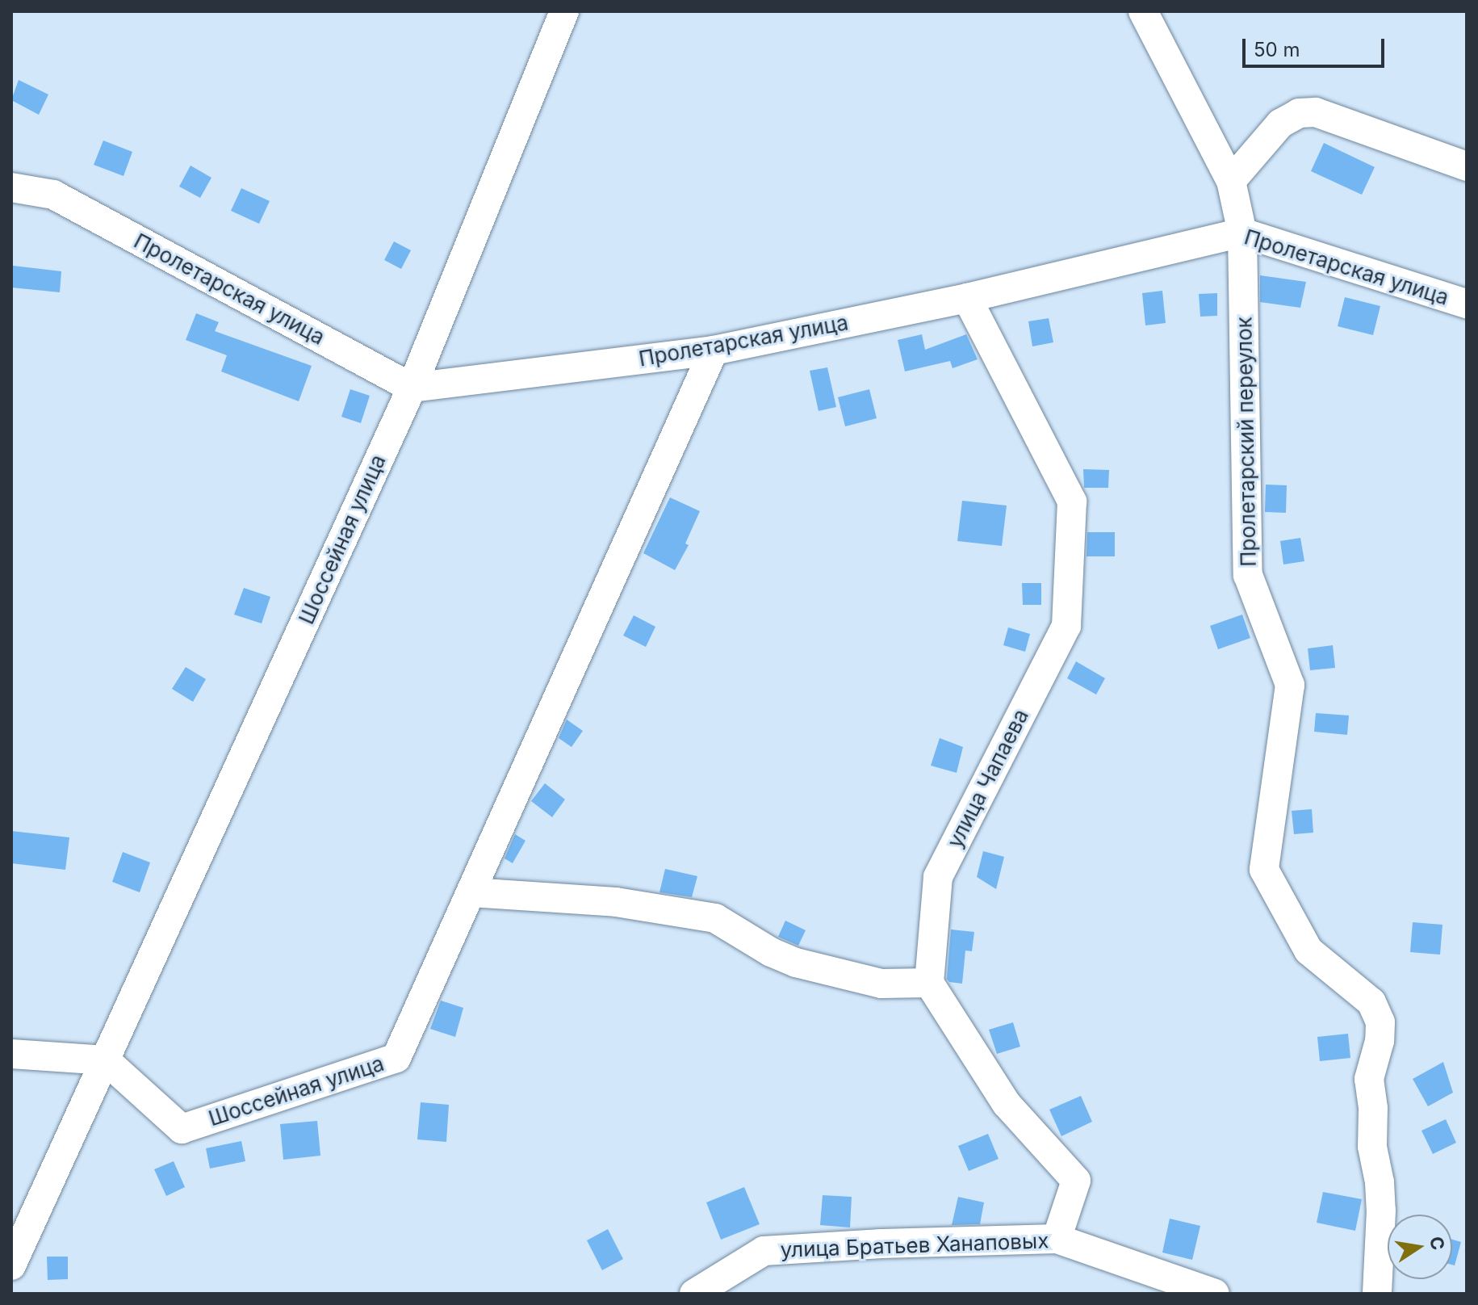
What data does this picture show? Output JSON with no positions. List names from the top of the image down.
{
  "streets": {
    "street": [
      "Пролетарская улица",
      "Пролетарский переулок",
      "Шоссейная улица",
      "улица Чапаева",
      "улица Братьев Ханаповых"
    ]
  },
  "crossings": [
    ["Пролетарская улица", "Пролетарский переулок"],
    ["Пролетарская улица", "Шоссейная улица"],
    ["Пролетарская улица", "улица Чапаева"]
  ],
  "scale_bar": "50 m",
  "north": "right"
}
